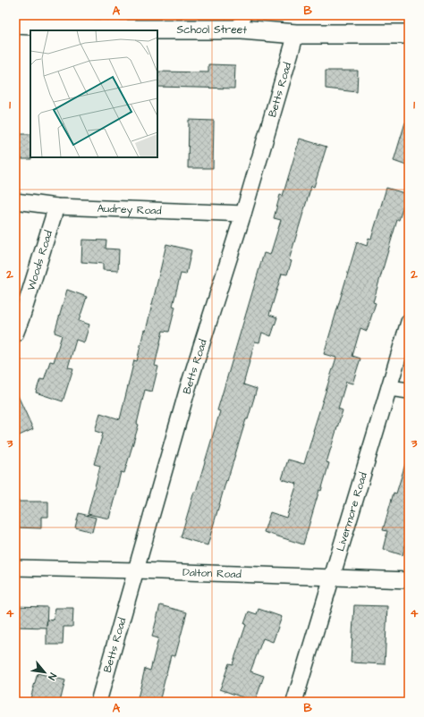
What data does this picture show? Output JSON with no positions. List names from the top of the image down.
{
  "streets": {
    "street": [
      "School Street",
      "Betts Road",
      "Audrey Road",
      "Woods Road",
      "Livermore Road",
      "Dalton Road"
    ]
  },
  "crossings": [
    ["School Street", "Betts Road"],
    ["Betts Road", "Audrey Road"],
    ["Betts Road", "Dalton Road"],
    ["Audrey Road", "Woods Road"],
    ["Livermore Road", "Dalton Road"]
  ],
  "north": "bottom right",
  "grid": {
    "columns": ["A", "B"],
    "rows": [
      "1",
      "2",
      "3",
      "4"
    ]
  }
}
